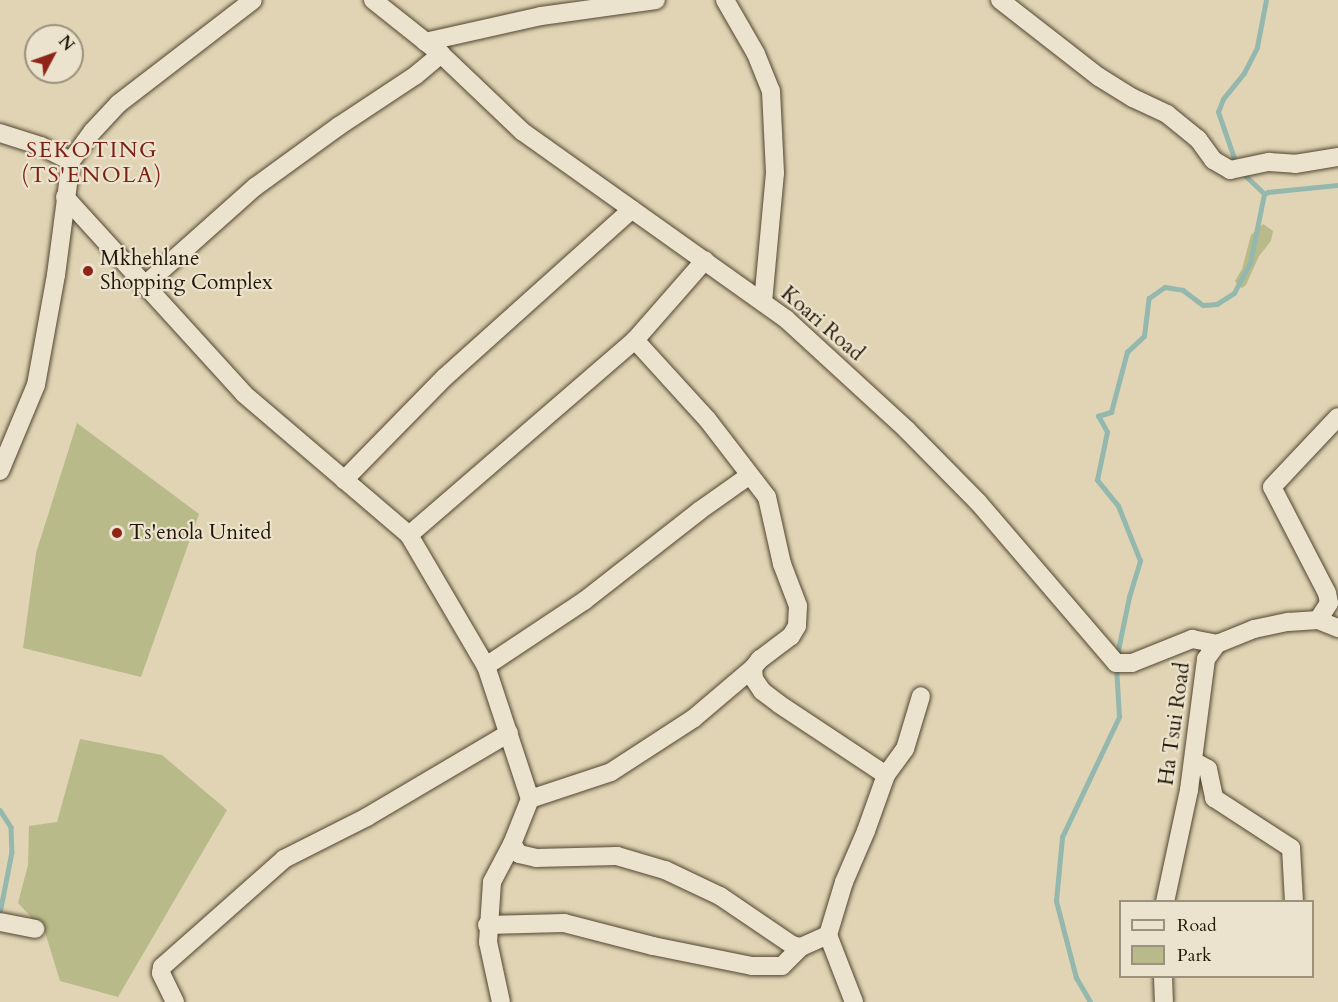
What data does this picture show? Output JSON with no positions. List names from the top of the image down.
{
  "streets": {
    "street": ["Koari Road", "Ha Tsui Road"]
  },
  "crossings": [
    ["Koari Road", "Ha Tsui Road"]
  ],
  "districts": ["SEKOTING (TS'ENOLA)"],
  "places": ["Mkhehlane Shopping Complex", "Ts'enola United"],
  "legend": ["Road", "Park"],
  "north": "top right"
}
